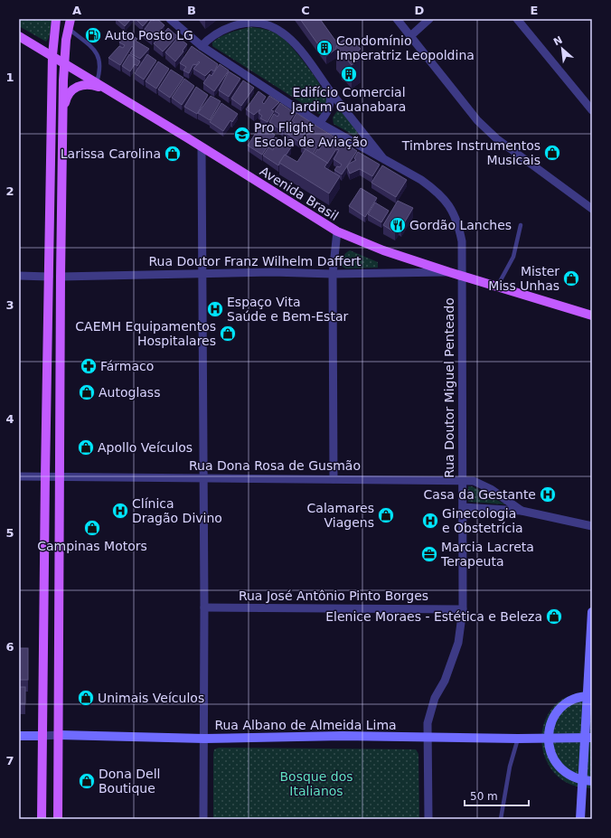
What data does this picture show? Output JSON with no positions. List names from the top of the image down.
{
  "streets": {
    "main road": ["Avenida Brasil"],
    "street": [
      "Rua Doutor Franz Wilhelm Daffert",
      "Rua Doutor Miguel Penteado",
      "Rua Dona Rosa de Gusmão",
      "Rua José Antônio Pinto Borges",
      "Rua Albano de Almeida Lima"
    ]
  },
  "crossings": [
    ["Avenida Brasil", "Rua Doutor Franz Wilhelm Daffert"],
    ["Avenida Brasil", "Rua Doutor Miguel Penteado"],
    ["Rua Doutor Miguel Penteado", "Rua Dona Rosa de Gusmão"],
    ["Rua Doutor Miguel Penteado", "Rua José Antônio Pinto Borges"],
    ["Rua Doutor Miguel Penteado", "Rua Albano de Almeida Lima"]
  ],
  "parks": ["Bosque dos Italianos"],
  "places": {
    "fuel station": ["Auto Posto LG"],
    "building": ["Condomínio Imperatriz Leopoldina", "Edifício Comercial Jardim Guanabara"],
    "school or university": ["Pro Flight Escola de Aviação"],
    "shop": [
      "Timbres Instrumentos Musicais",
      "Larissa Carolina",
      "Mister Miss Unhas",
      "CAEMH Equipamentos Hospitalares",
      "Autoglass",
      "Apollo Veículos",
      "Calamares Viagens",
      "Campinas Motors",
      "Elenice Moraes - Estética e Beleza",
      "Unimais Veículos",
      "Dona Dell Boutique"
    ],
    "restaurant": ["Gordão Lanches"],
    "hospital": [
      "Espaço Vita Saúde e Bem-Estar",
      "Casa da Gestante",
      "Clínica Dragão Divino",
      "Ginecologia e Obstetrícia"
    ],
    "pharmacy": ["Fármaco"],
    "office": ["Marcia Lacreta Terapeuta"]
  },
  "scale_bar": "50 m",
  "north": "top left",
  "grid": {
    "columns": [
      "A",
      "B",
      "C",
      "D",
      "E"
    ],
    "rows": [
      "1",
      "2",
      "3",
      "4",
      "5",
      "6",
      "7"
    ]
  }
}
